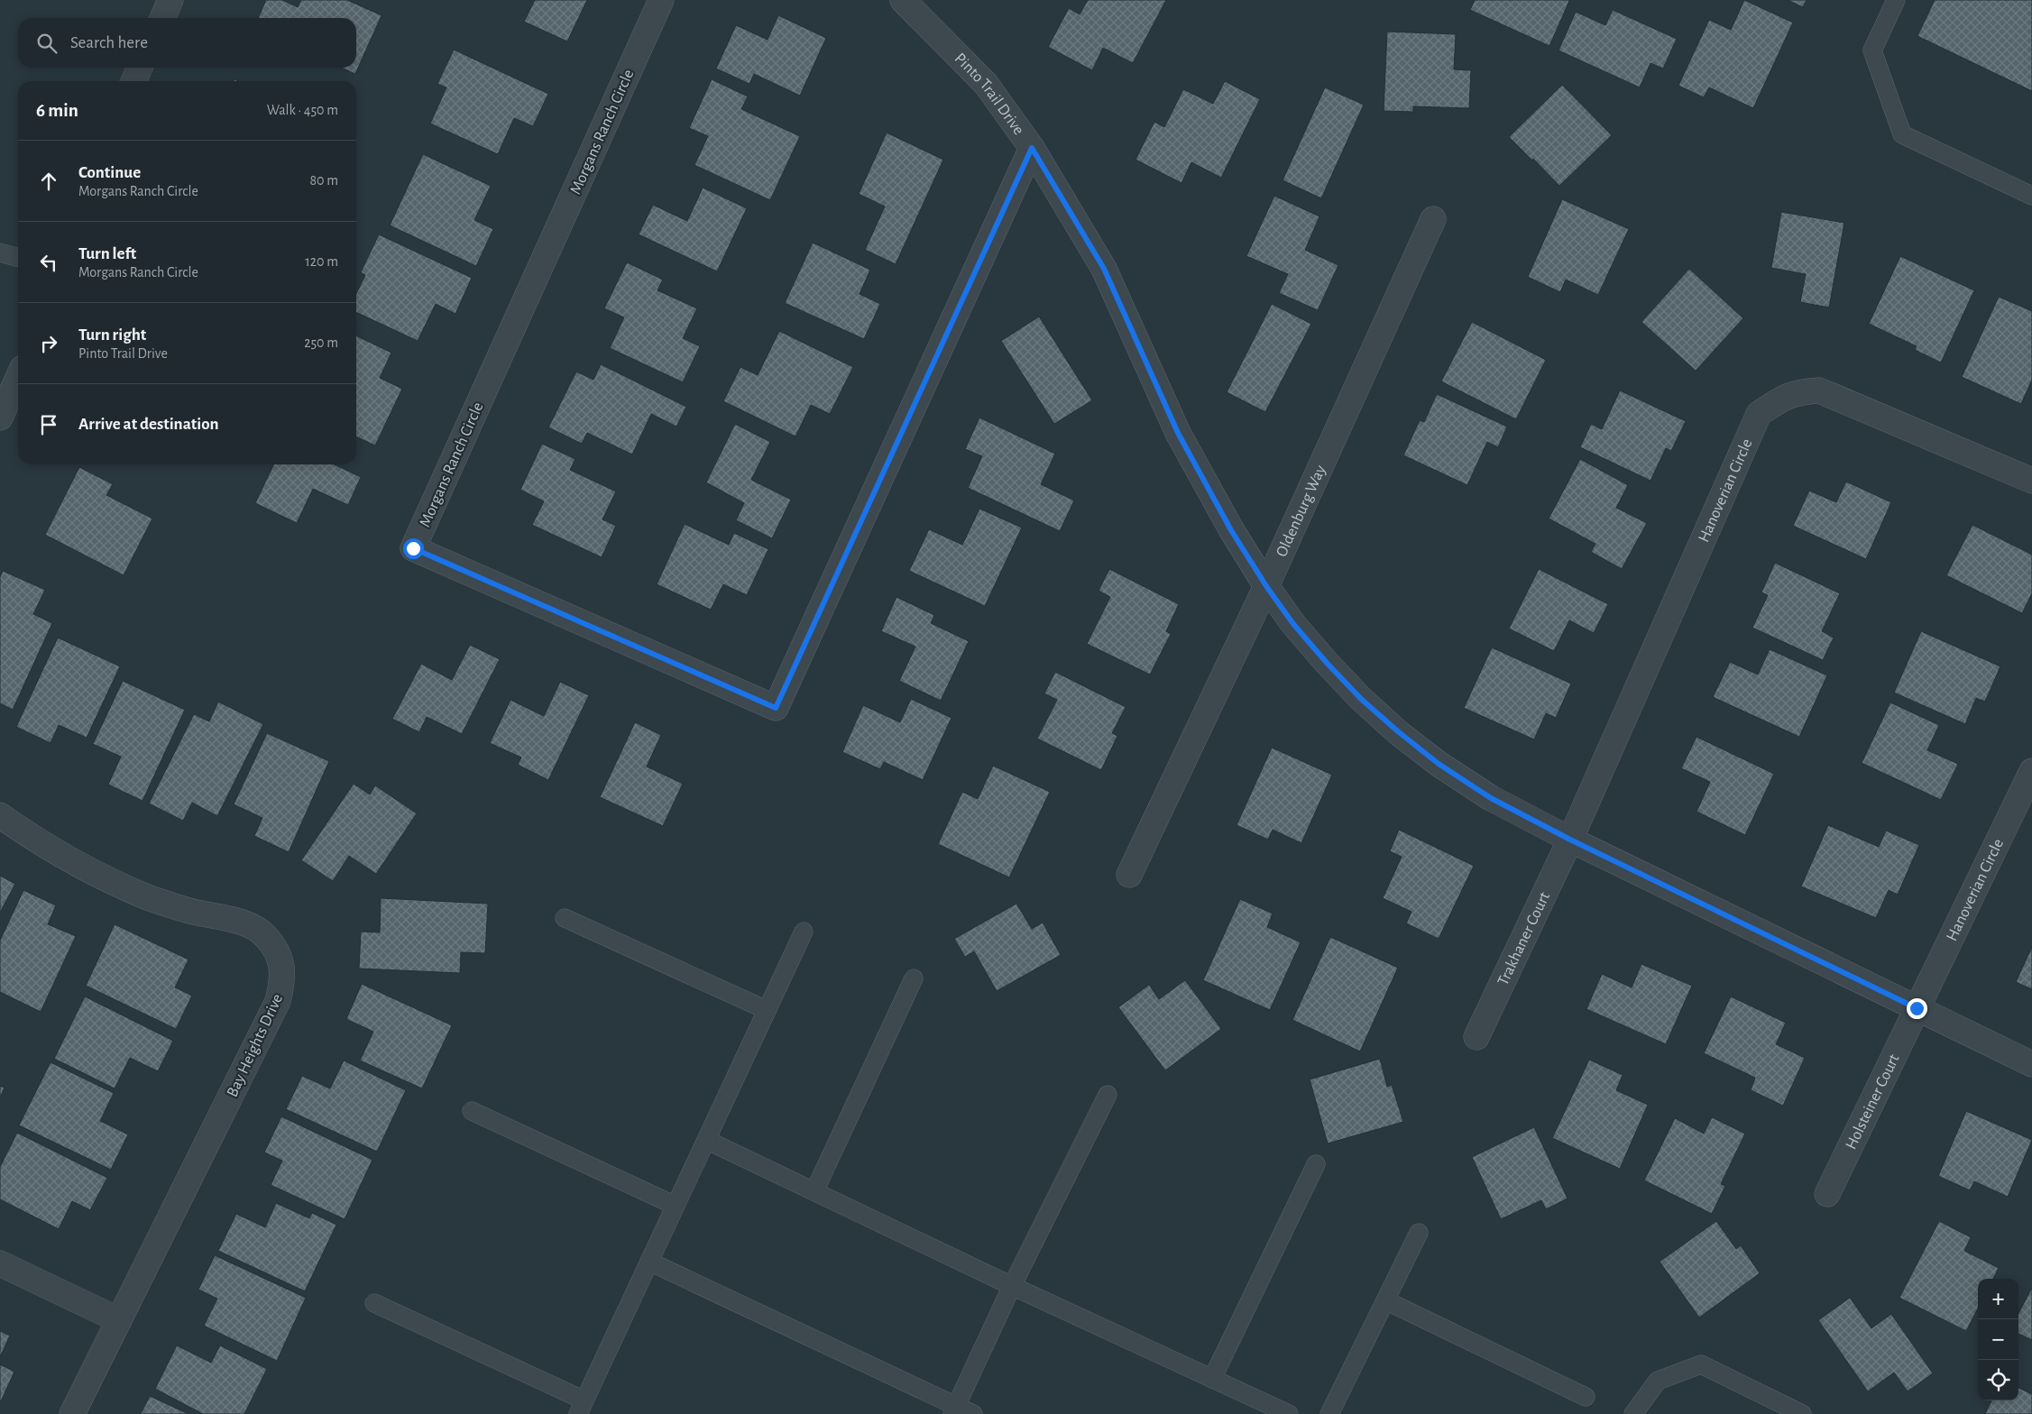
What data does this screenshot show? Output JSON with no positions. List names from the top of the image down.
{
  "streets": {
    "street": [
      "Pinto Trail Drive",
      "Morgans Ranch Circle",
      "Hanoverian Circle",
      "Oldenburg Way",
      "Trakhaner Court",
      "Bay Heights Drive",
      "Holsteiner Court"
    ]
  },
  "crossings": [
    ["Pinto Trail Drive", "Morgans Ranch Circle"],
    ["Pinto Trail Drive", "Hanoverian Circle"],
    ["Pinto Trail Drive", "Oldenburg Way"],
    ["Pinto Trail Drive", "Trakhaner Court"],
    ["Pinto Trail Drive", "Holsteiner Court"],
    ["Hanoverian Circle", "Trakhaner Court"],
    ["Hanoverian Circle", "Holsteiner Court"]
  ],
  "page": {
    "search": "Search here",
    "heading": ["6 min", "Walk · 450 m"],
    "list": [
      ["Continue", "Morgans Ranch Circle", "80 m"],
      ["Turn left", "Morgans Ranch Circle", "120 m"],
      ["Turn right", "Pinto Trail Drive", "250 m"],
      "Arrive at destination"
    ],
    "map_buttons": ["+", "−"]
  }
}
